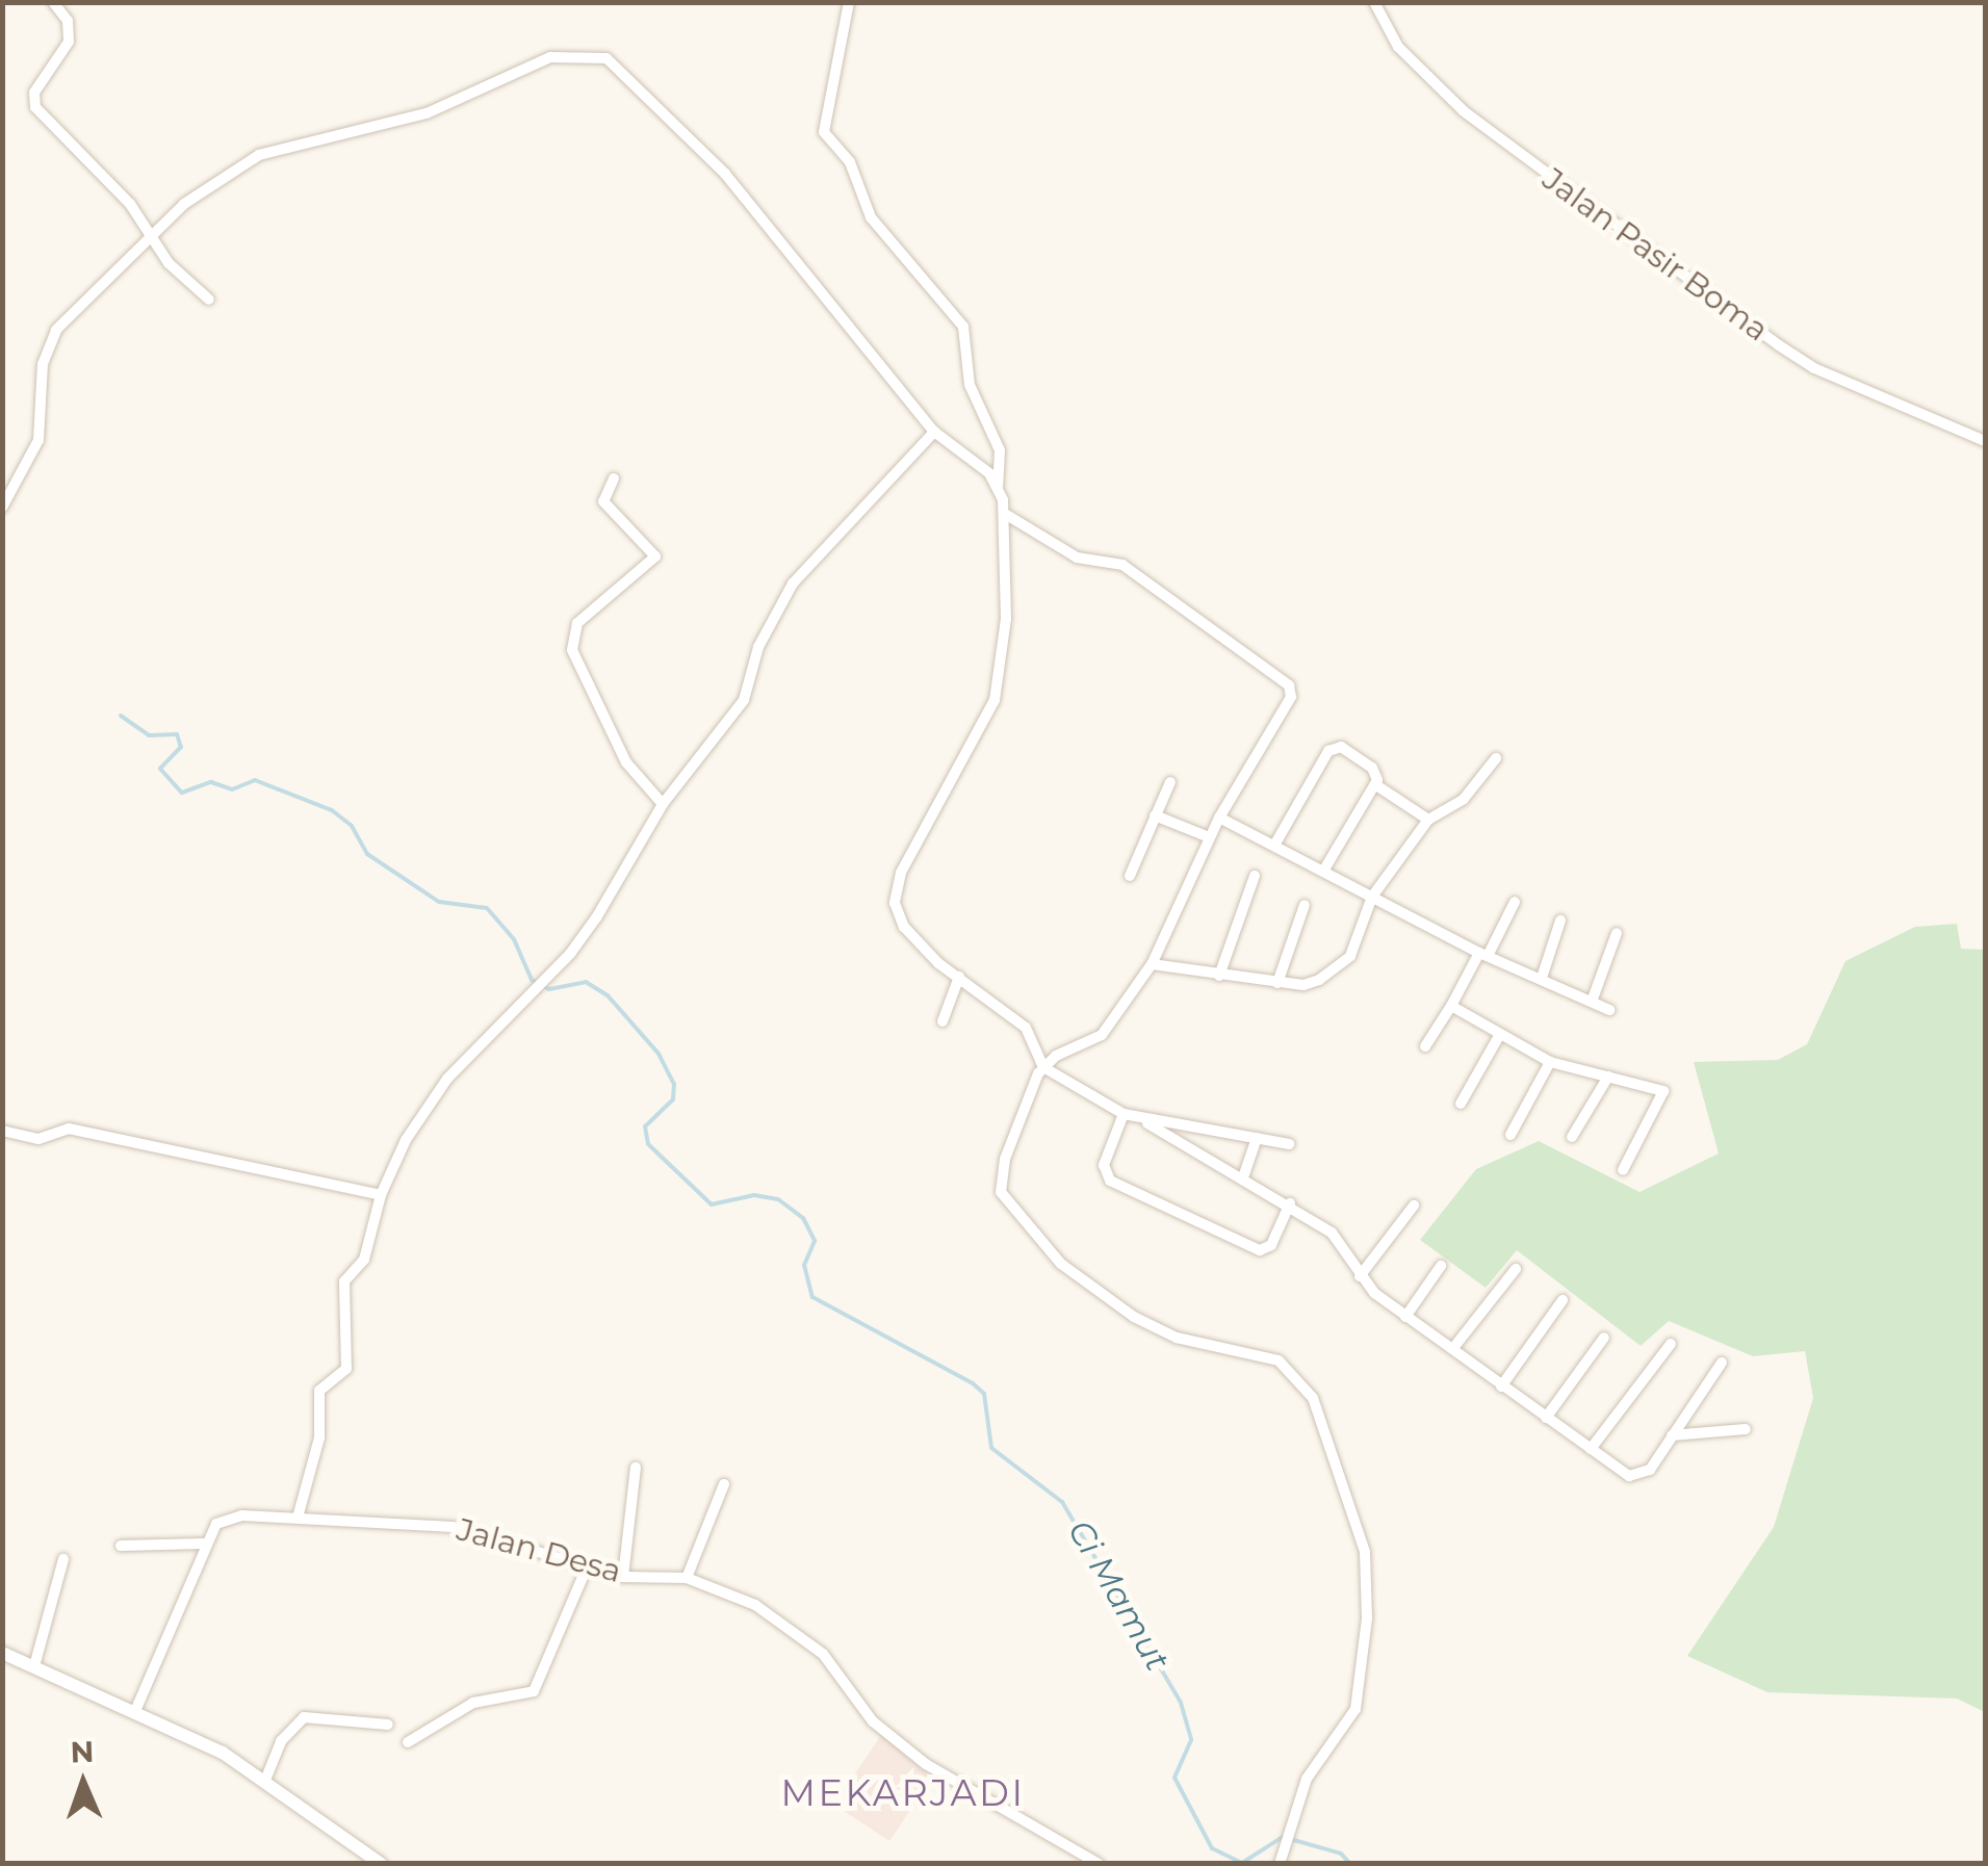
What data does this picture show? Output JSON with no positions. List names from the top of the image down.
{
  "streets": {
    "street": ["Jalan Pasir Boma", "Jalan Desa"]
  },
  "districts": ["MEKARJADI"],
  "water": ["Ci Mamut"],
  "north": "top"
}
